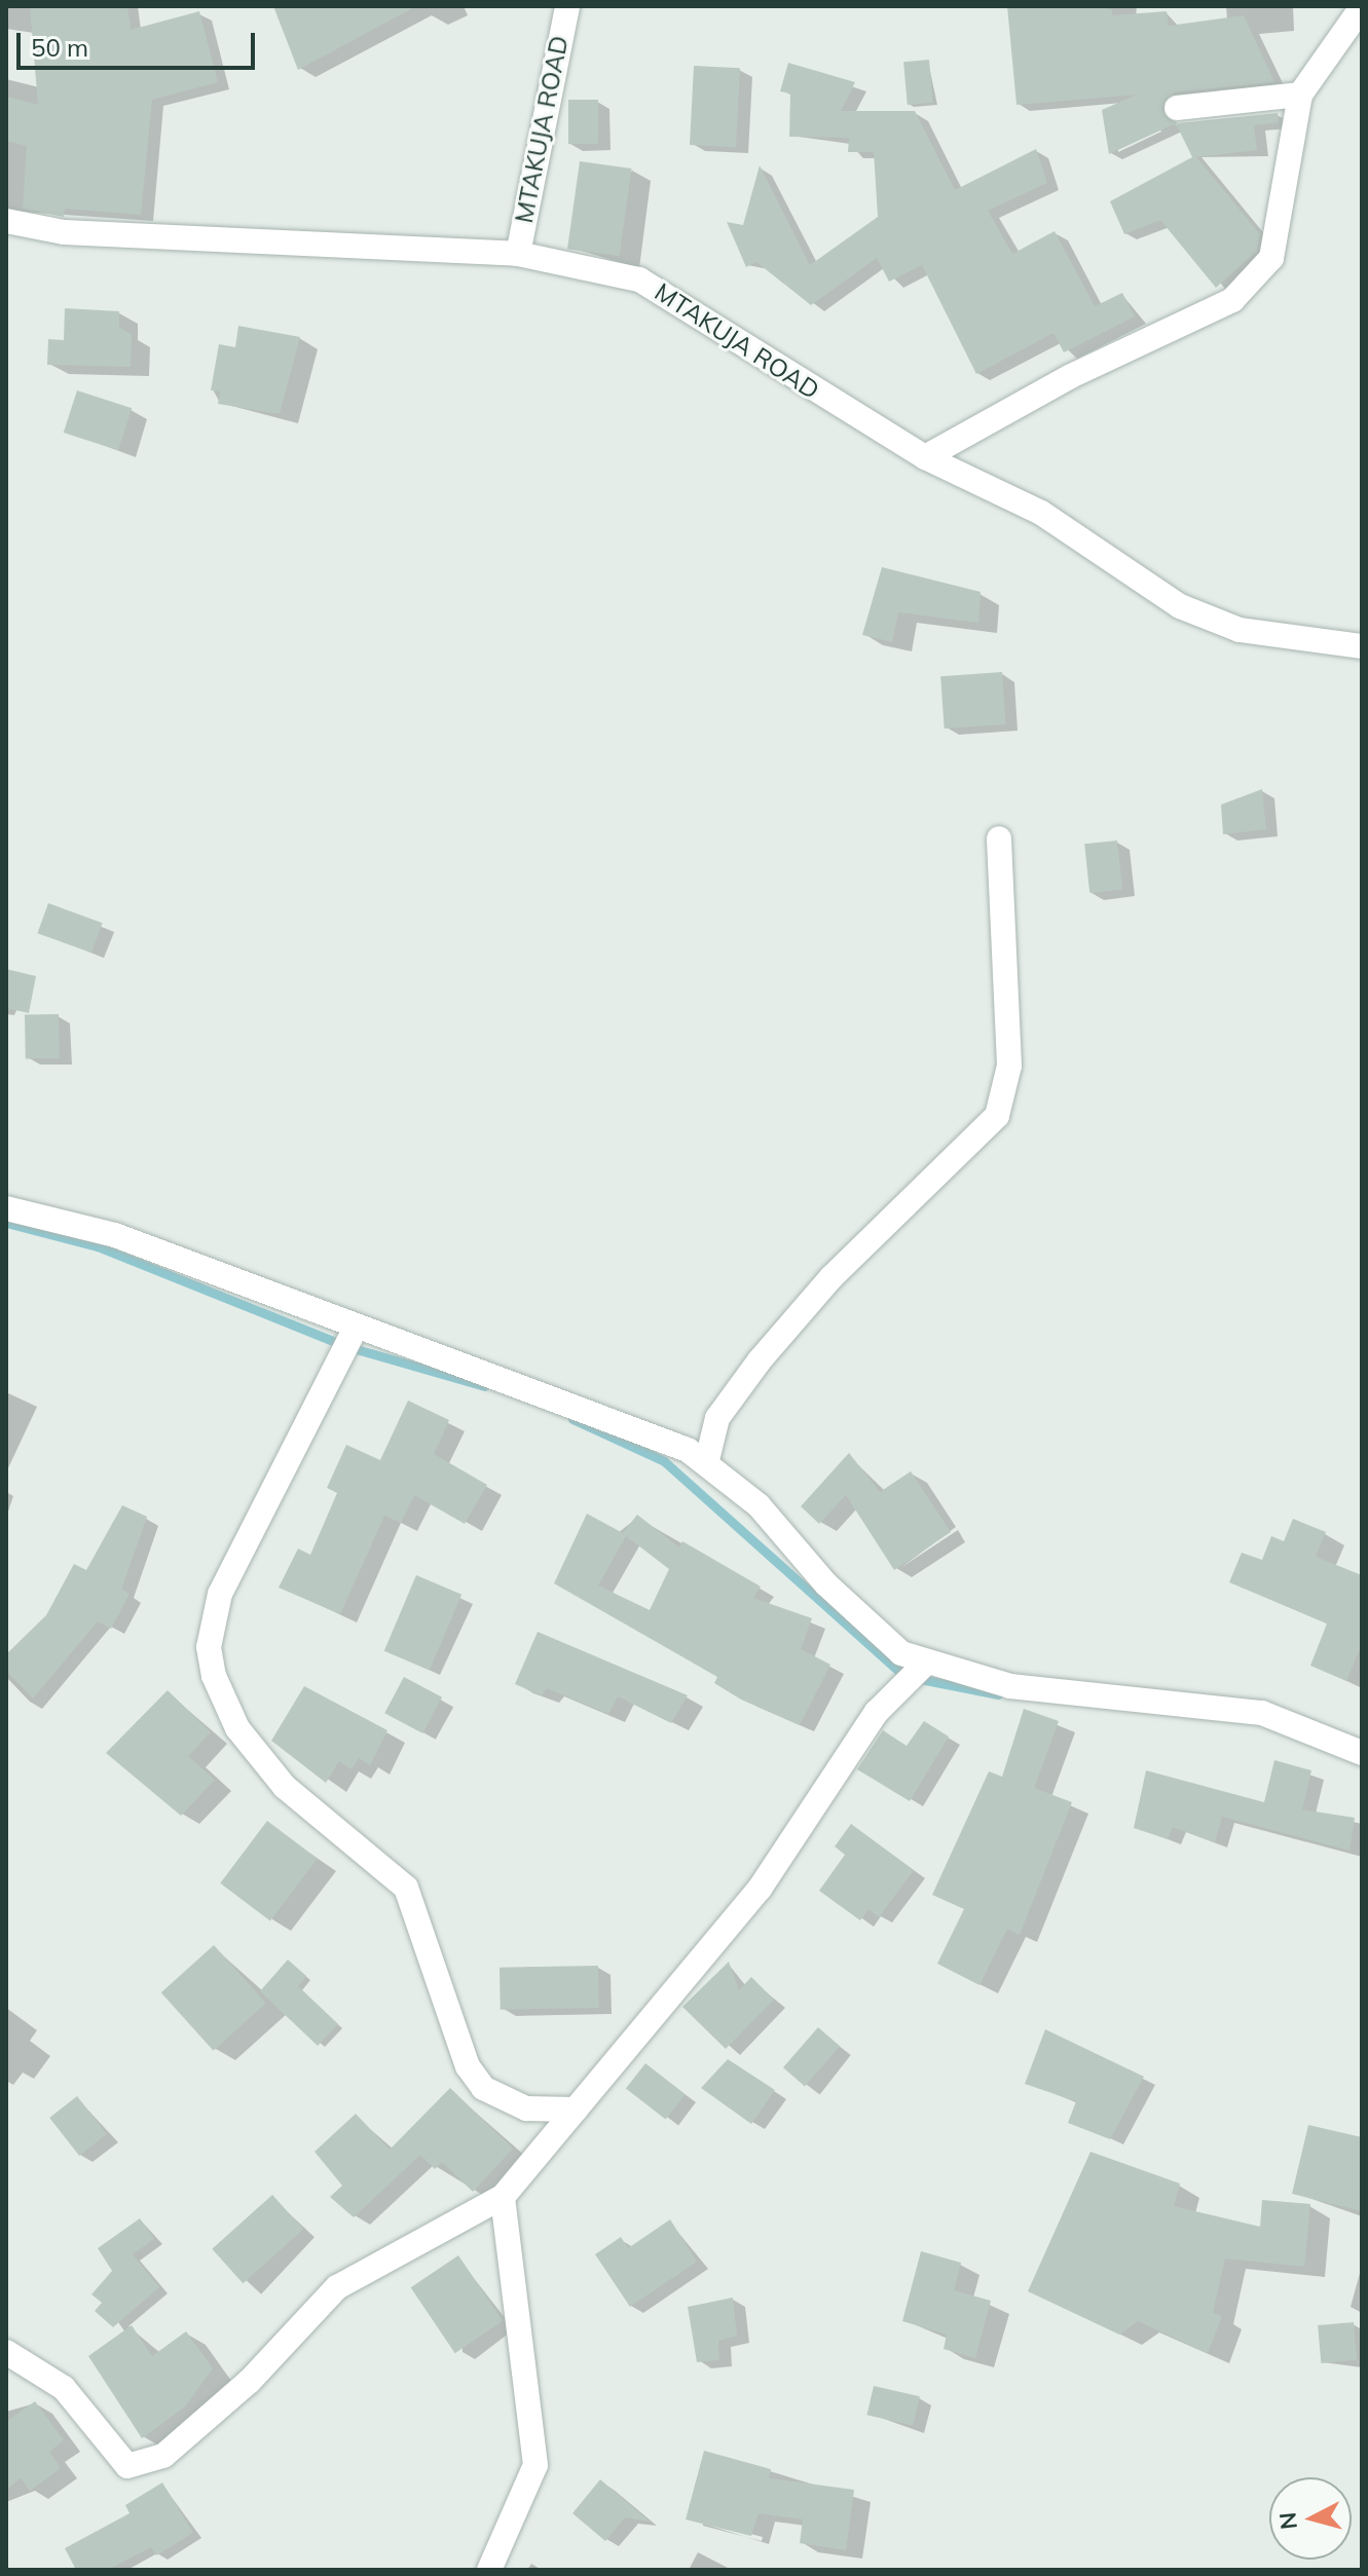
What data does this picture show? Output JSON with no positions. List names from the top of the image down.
{
  "streets": {
    "street": ["MTAKUJA ROAD"]
  },
  "scale_bar": "50 m",
  "north": "left"
}
